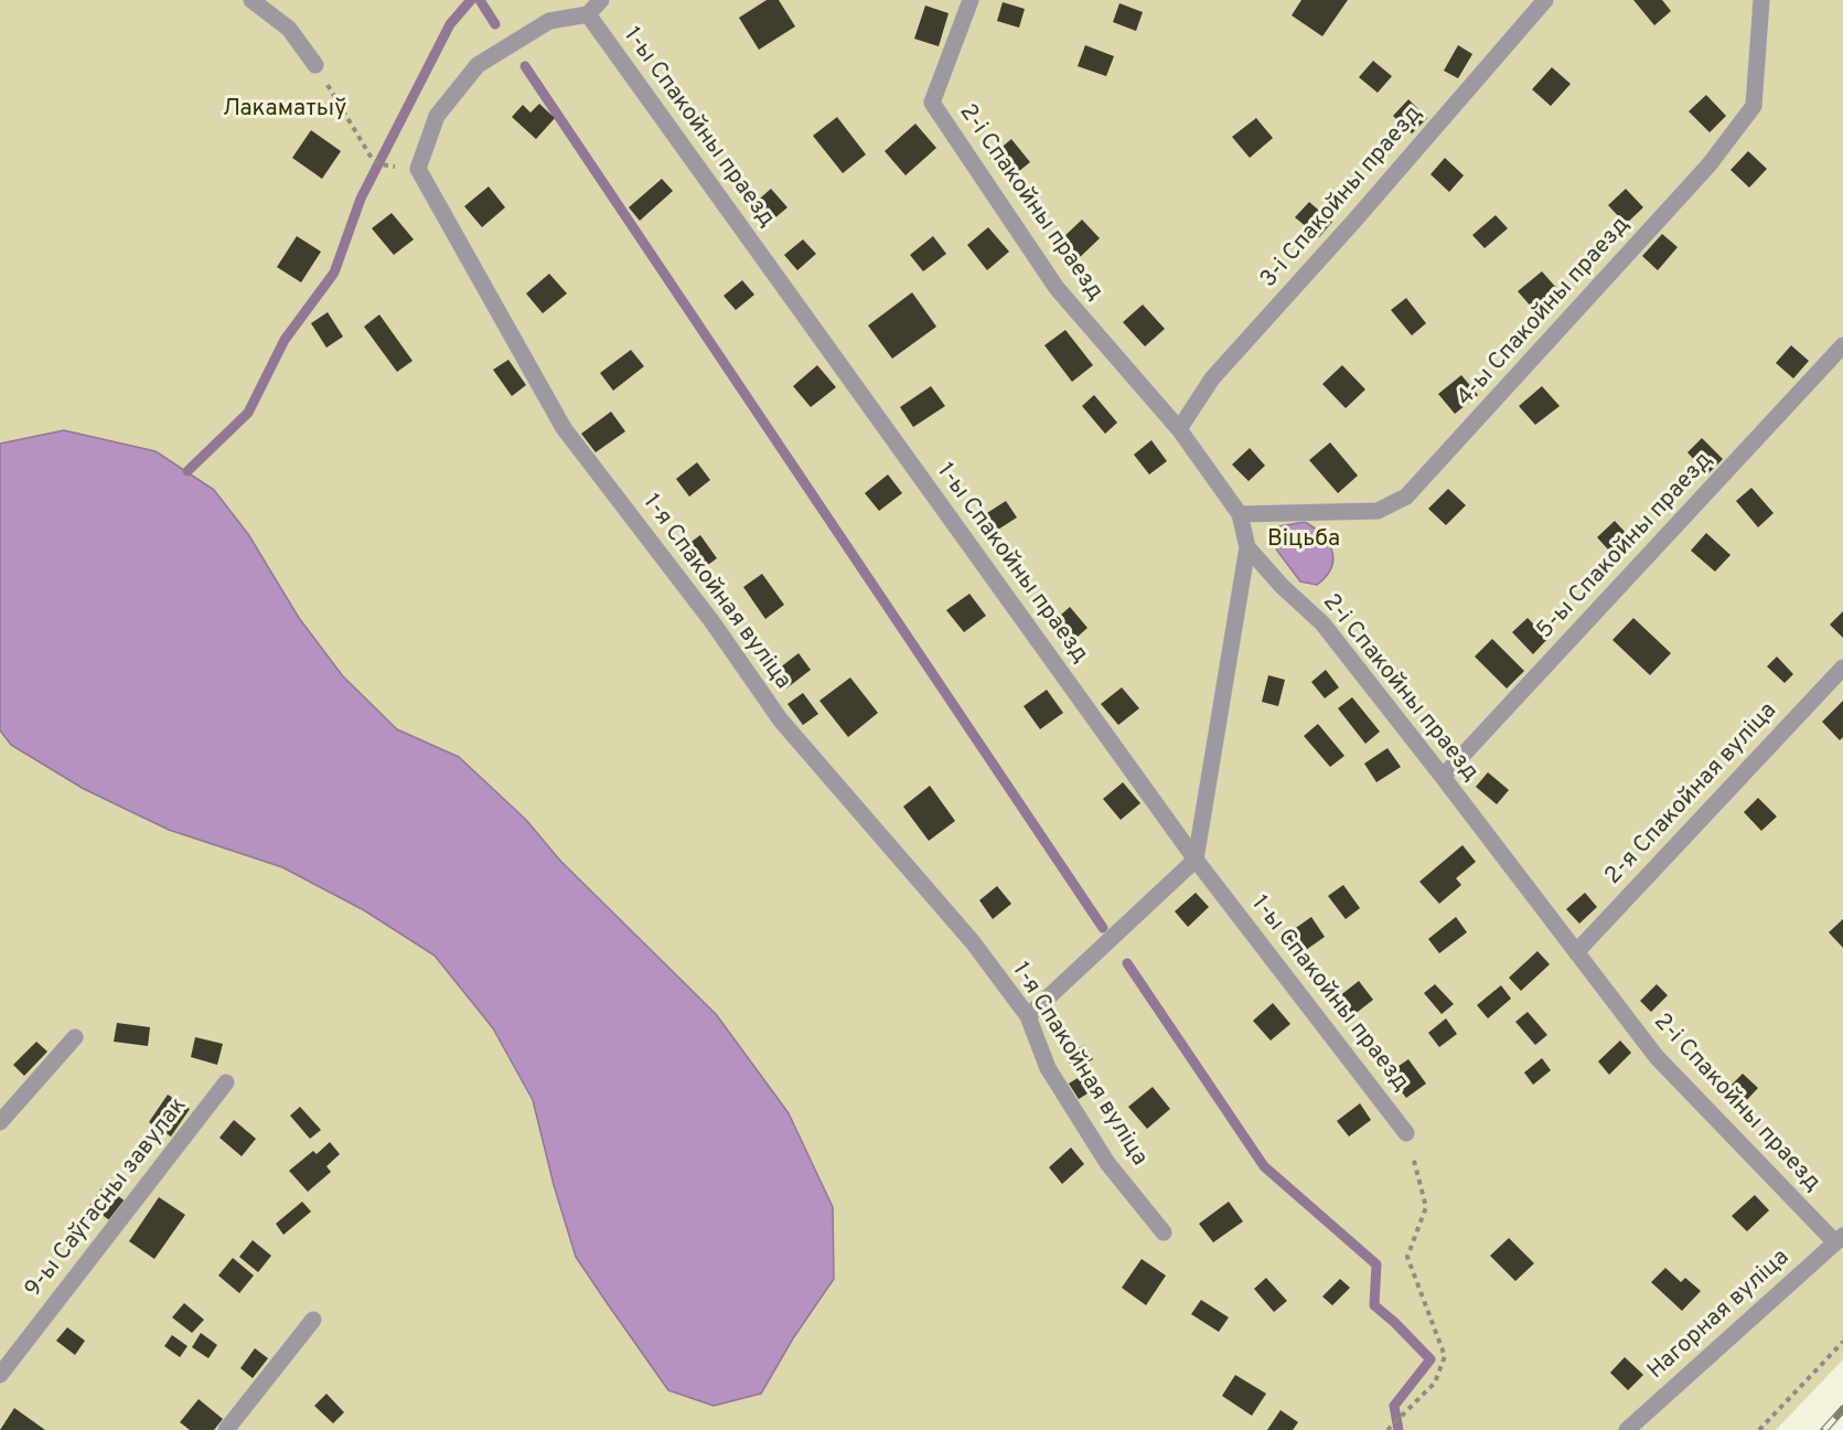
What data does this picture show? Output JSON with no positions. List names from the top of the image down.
{
  "streets": {
    "lane": [
      "1-ы Спакойны праезд",
      "3-і Спакойны праезд",
      "2-і Спакойны праезд",
      "4-ы Спакойны праезд",
      "5-ы Спакойны праезд",
      "1-я Спакойная вуліца",
      "2-я Спакойная вуліца",
      "9-ы Саўгасны завулак",
      "Нагорная вуліца"
    ]
  },
  "crossings": [
    ["1-ы Спакойны праезд", "1-я Спакойная вуліца"],
    ["3-і Спакойны праезд", "2-і Спакойны праезд"],
    ["2-і Спакойны праезд", "4-ы Спакойны праезд"],
    ["2-і Спакойны праезд", "5-ы Спакойны праезд"],
    ["2-і Спакойны праезд", "2-я Спакойная вуліца"],
    ["2-і Спакойны праезд", "Нагорная вуліца"]
  ],
  "parks": ["Лакаматыў", "Віцьба"]
}
